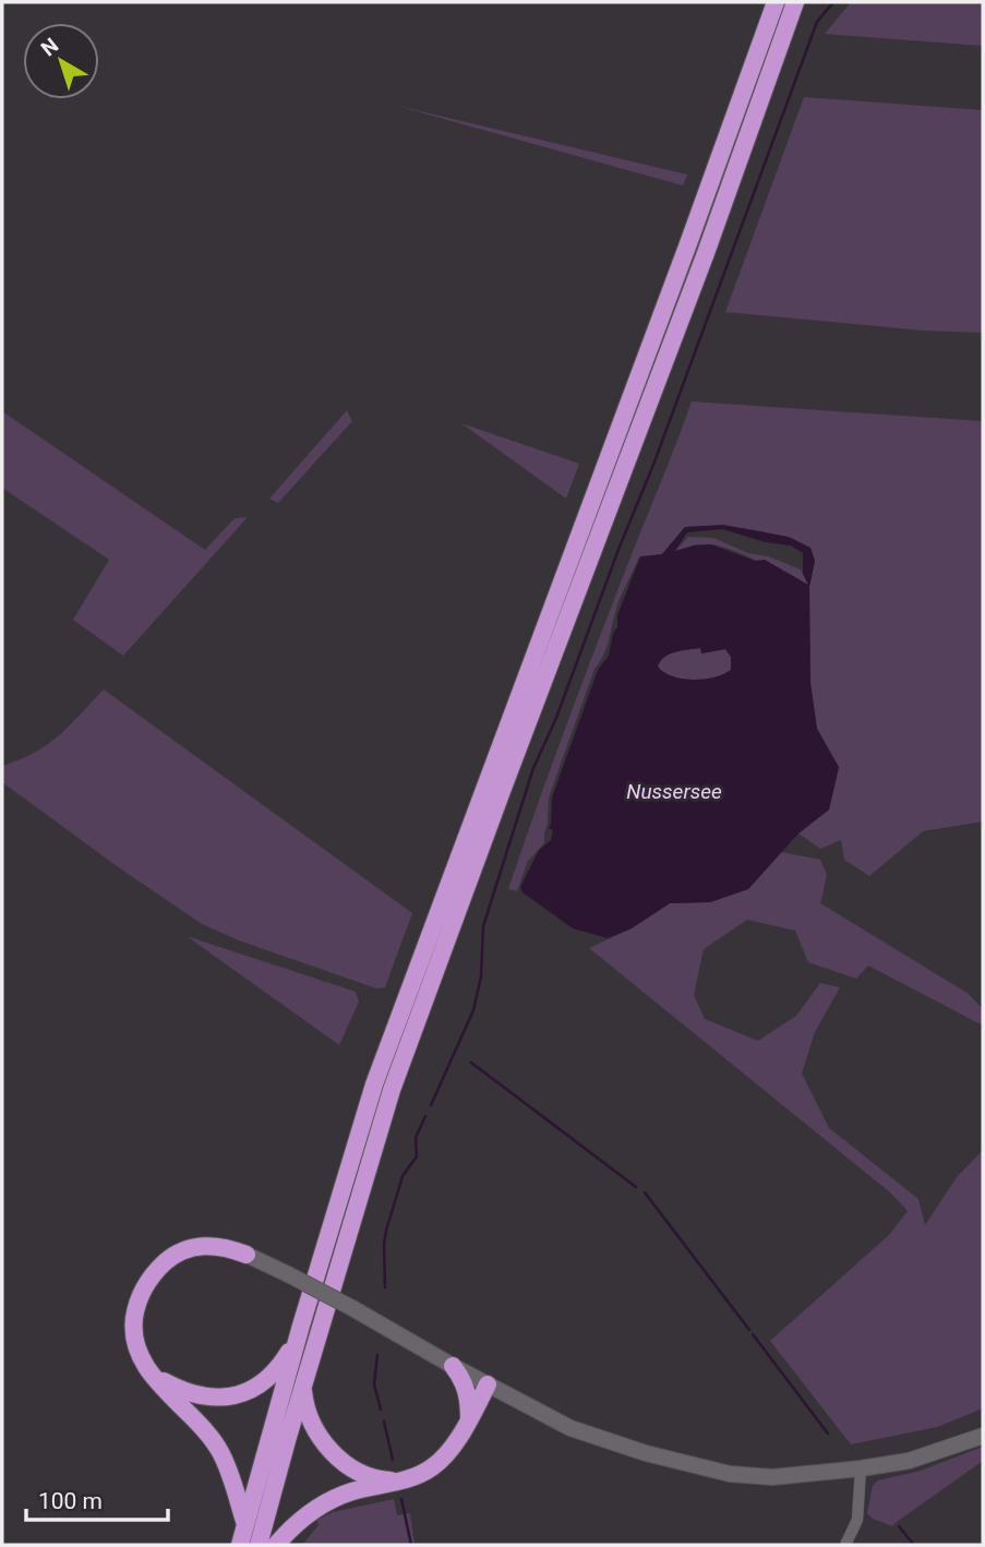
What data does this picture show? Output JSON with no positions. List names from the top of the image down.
{
  "water": ["Nussersee"],
  "scale_bar": "100 m",
  "north": "top left"
}
